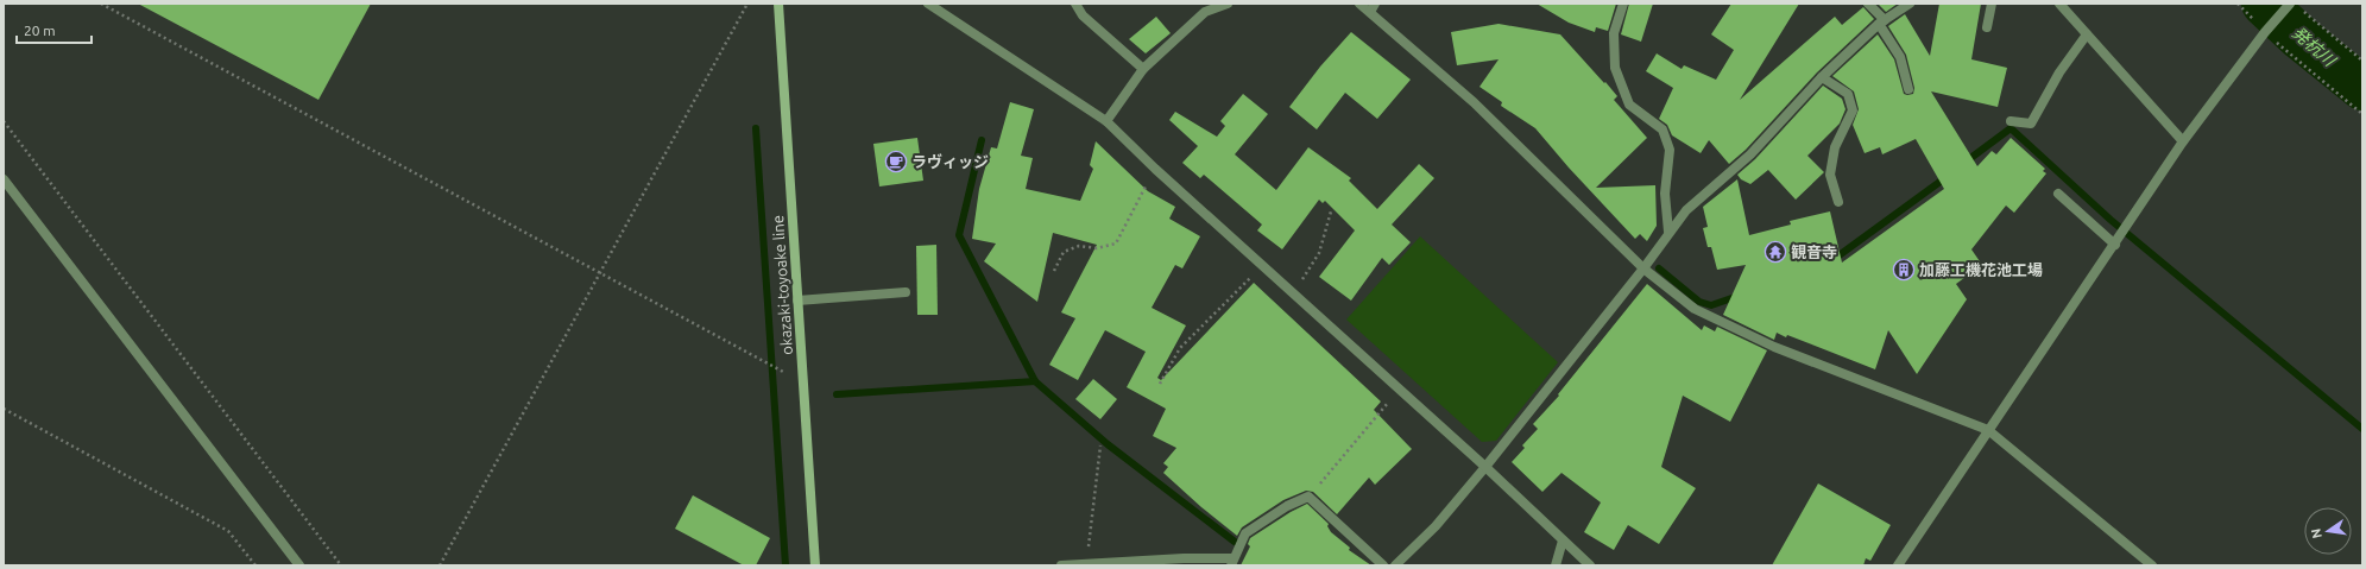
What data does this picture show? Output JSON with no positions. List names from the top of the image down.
{
  "streets": {
    "main road": ["okazaki-toyoake line"]
  },
  "water": ["発杭川"],
  "places": {
    "cafe": ["ラヴィッジ"],
    "temple": ["観音寺"],
    "building": ["加藤工機花池工場"]
  },
  "scale_bar": "20 m",
  "north": "left"
}
